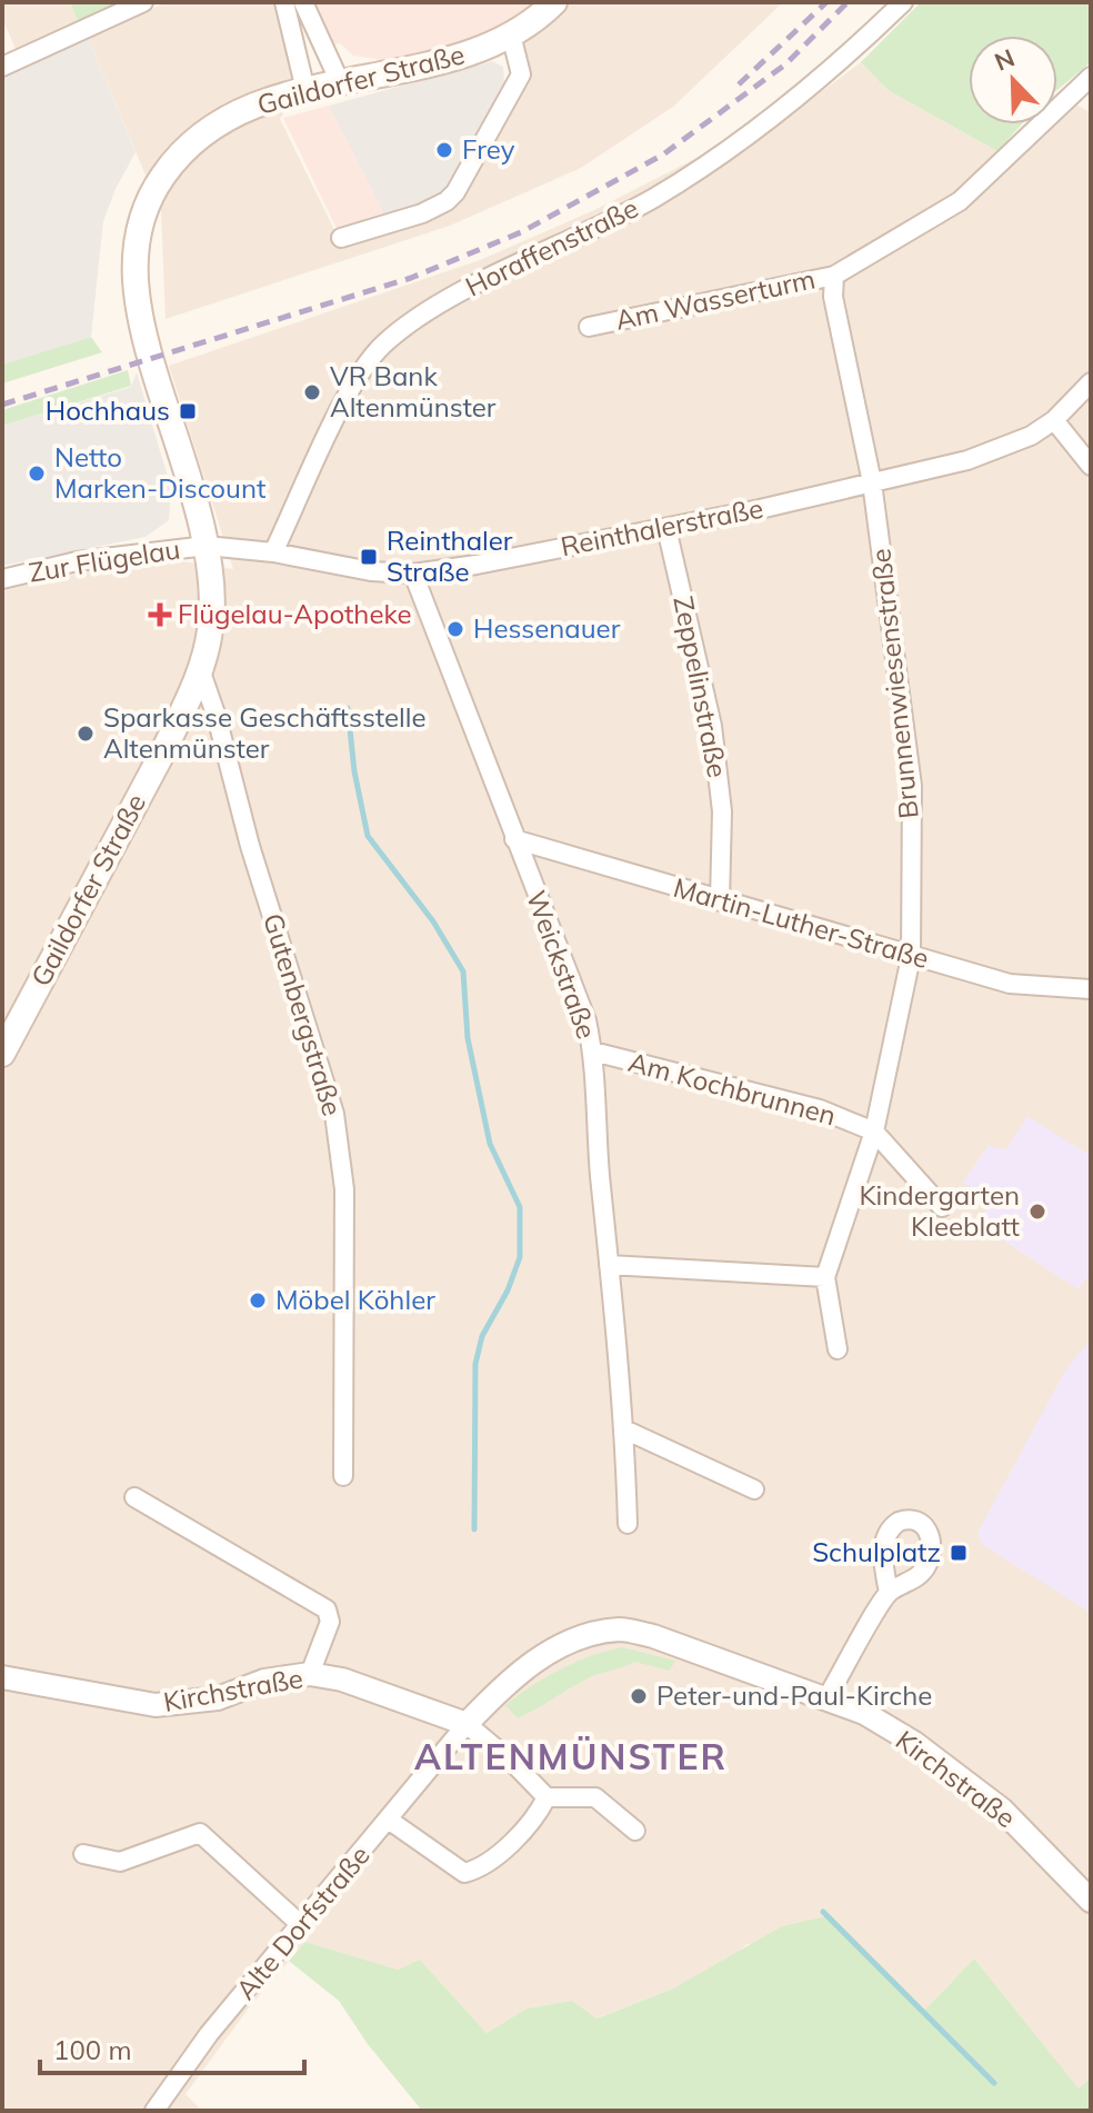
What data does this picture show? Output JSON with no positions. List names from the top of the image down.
{
  "streets": {
    "main road": ["Gaildorfer Straße"],
    "street": [
      "Horaffenstraße",
      "Am Wasserturm",
      "Reinthalerstraße",
      "Zur Flügelau",
      "Brunnenwiesenstraße",
      "Zeppelinstraße",
      "Martin-Luther-Straße",
      "Weickstraße",
      "Gutenbergstraße",
      "Am Kochbrunnen",
      "Kirchstraße",
      "Alte Dorfstraße"
    ]
  },
  "crossings": [
    ["Gaildorfer Straße", "Reinthalerstraße"],
    ["Gaildorfer Straße", "Zur Flügelau"],
    ["Gaildorfer Straße", "Gutenbergstraße"],
    ["Horaffenstraße", "Reinthalerstraße"],
    ["Am Wasserturm", "Brunnenwiesenstraße"],
    ["Reinthalerstraße", "Zur Flügelau"],
    ["Reinthalerstraße", "Brunnenwiesenstraße"],
    ["Reinthalerstraße", "Zeppelinstraße"],
    ["Reinthalerstraße", "Weickstraße"],
    ["Brunnenwiesenstraße", "Martin-Luther-Straße"],
    ["Brunnenwiesenstraße", "Am Kochbrunnen"],
    ["Zeppelinstraße", "Martin-Luther-Straße"],
    ["Martin-Luther-Straße", "Weickstraße"],
    ["Weickstraße", "Am Kochbrunnen"],
    ["Kirchstraße", "Alte Dorfstraße"]
  ],
  "districts": ["ALTENMÜNSTER"],
  "places": {
    "other": [
      "Frey",
      "VR Bank Altenmünster",
      "Netto Marken-Discount",
      "Hessenauer",
      "Sparkasse Geschäftsstelle Altenmünster",
      "Kindergarten Kleeblatt",
      "Möbel Köhler",
      "Peter-und-Paul-Kirche"
    ],
    "transit": ["Hochhaus", "Reinthaler Straße", "Schulplatz"],
    "health": ["Flügelau-Apotheke"]
  },
  "scale_bar": "100 m",
  "north": "top left"
}
